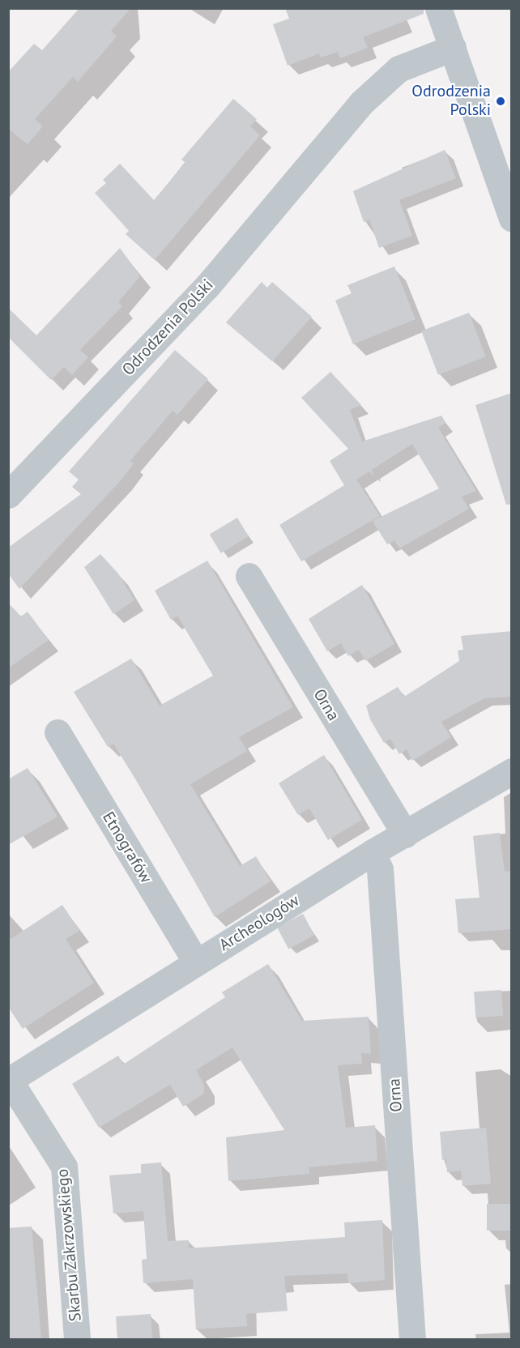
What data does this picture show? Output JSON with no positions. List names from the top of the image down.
{
  "streets": {
    "street": [
      "Odrodzenia Polski",
      "Orna",
      "Etnografów",
      "Archeologów",
      "Skarbu Zakrzowskiego"
    ]
  },
  "crossings": [
    ["Orna", "Archeologów"],
    ["Etnografów", "Archeologów"],
    ["Archeologów", "Skarbu Zakrzowskiego"]
  ],
  "places": ["Odrodzenia Polski"]
}
